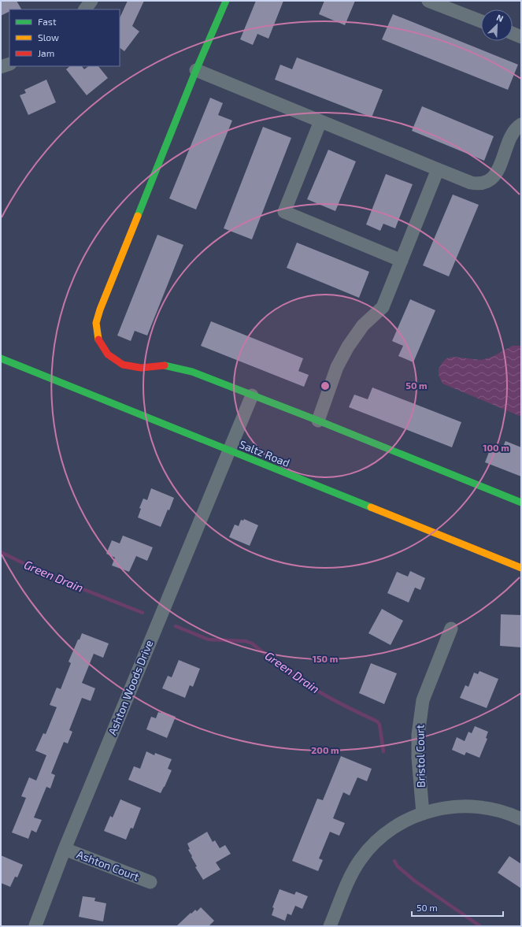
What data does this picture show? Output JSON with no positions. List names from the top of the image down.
{
  "streets": {
    "street": [
      "Saltz Road",
      "Ashton Woods Drive",
      "Bristol Court",
      "Ashton Court"
    ]
  },
  "crossings": [
    ["Saltz Road", "Ashton Woods Drive"],
    ["Ashton Woods Drive", "Ashton Court"]
  ],
  "water": ["Green Drain"],
  "legend": ["Fast", "Slow", "Jam"],
  "scale_bar": "50 m",
  "north": "top right",
  "rings": [
    "50 m",
    "100 m",
    "150 m",
    "200 m"
  ]
}
